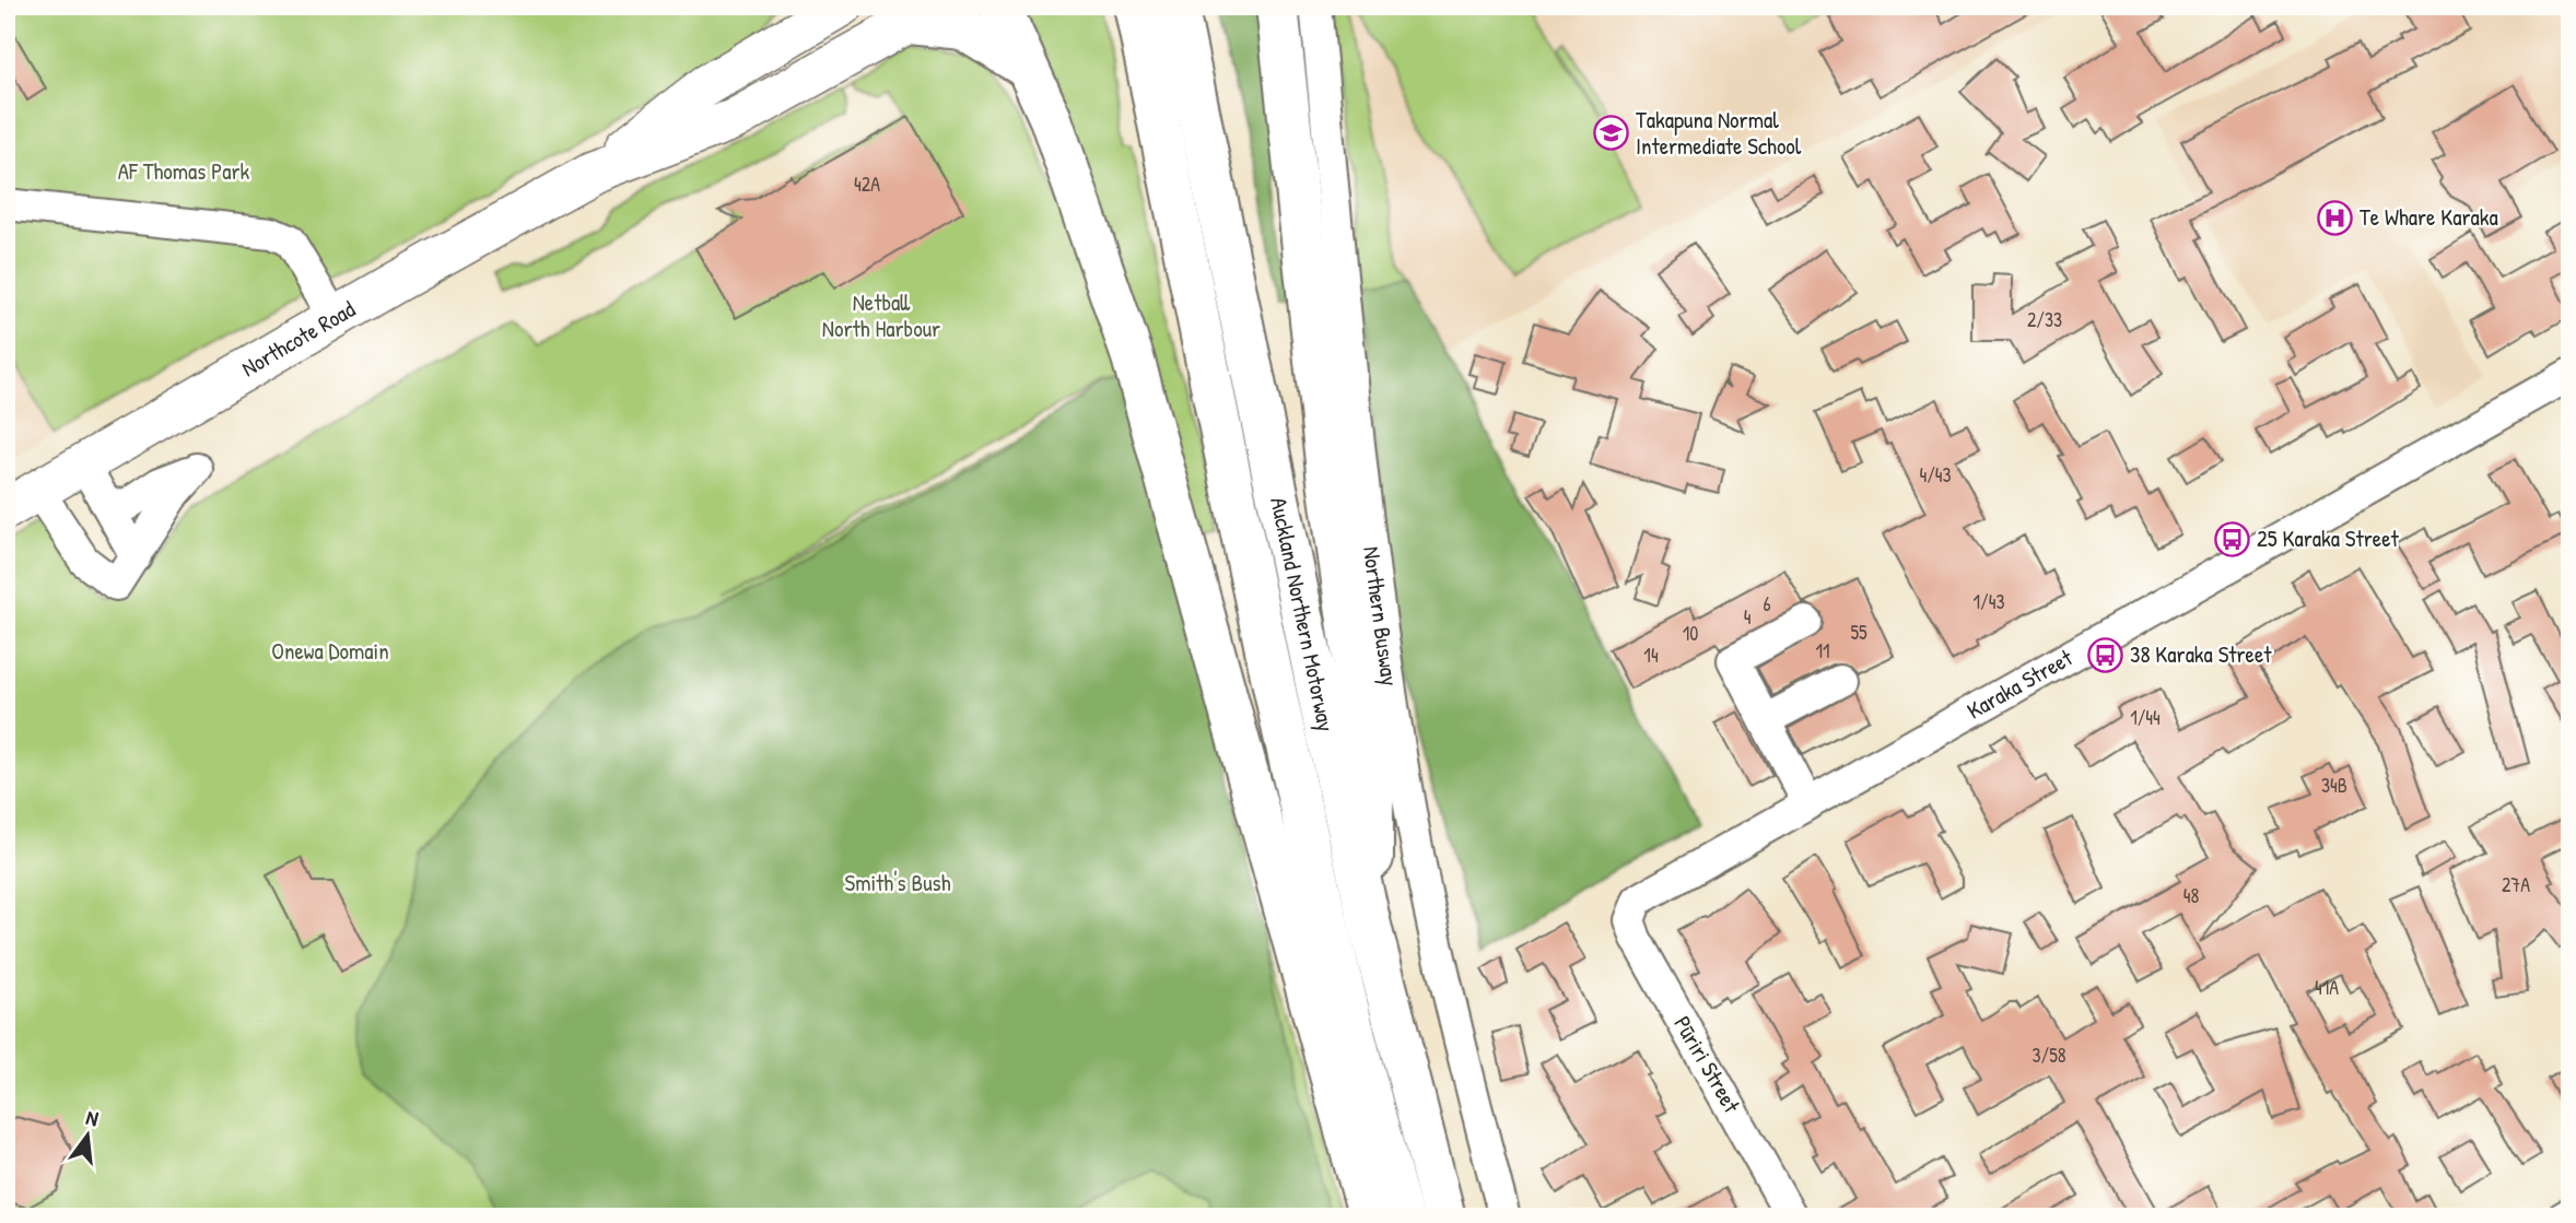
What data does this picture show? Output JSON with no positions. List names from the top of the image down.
{
  "streets": {
    "highway": ["Auckland Northern Motorway"],
    "main road": ["Northcote Road"],
    "street": ["Northern Busway", "Karaka Street", "Pūriri Street"]
  },
  "crossings": [
    ["Karaka Street", "Pūriri Street"]
  ],
  "parks": [
    "AF Thomas Park",
    "Netball North Harbour",
    "Onewa Domain",
    "Smith's Bush"
  ],
  "places": {
    "school or university": ["Takapuna Normal Intermediate School"],
    "hospital": ["Te Whare Karaka"],
    "bus stop": ["25 Karaka Street", "38 Karaka Street"]
  },
  "house_numbers": [
    "42A",
    "2/33",
    "4/43",
    "1/43",
    "6",
    "4",
    "55",
    "10",
    "11",
    "14",
    "1/44",
    "34B",
    "27A",
    "48",
    "41A",
    "3/58"
  ],
  "north": "top"
}
